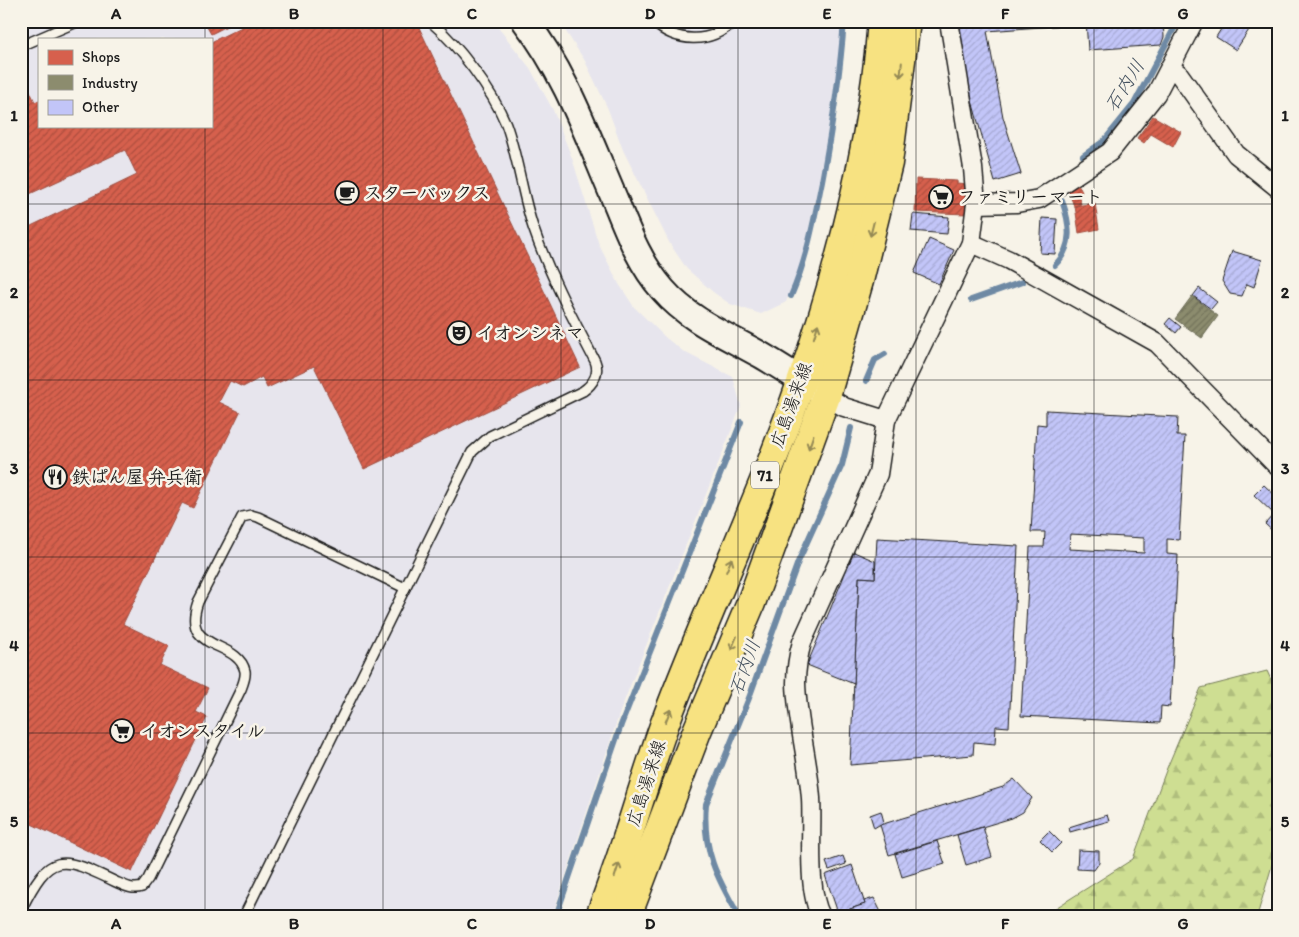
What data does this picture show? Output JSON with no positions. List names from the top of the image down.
{
  "streets": {
    "main road": ["広島湯来線", "71"]
  },
  "water": ["石内川"],
  "places": {
    "cafe": ["スターバックス"],
    "supermarket": ["ファミリーマート", "イオンスタイル"],
    "theatre": ["イオンシネマ"],
    "restaurant": ["鉄ぱん屋 弁兵衛"]
  },
  "legend": ["Shops", "Industry", "Other"],
  "grid": {
    "columns": [
      "A",
      "B",
      "C",
      "D",
      "E",
      "F",
      "G"
    ],
    "rows": [
      "1",
      "2",
      "3",
      "4",
      "5"
    ]
  }
}
